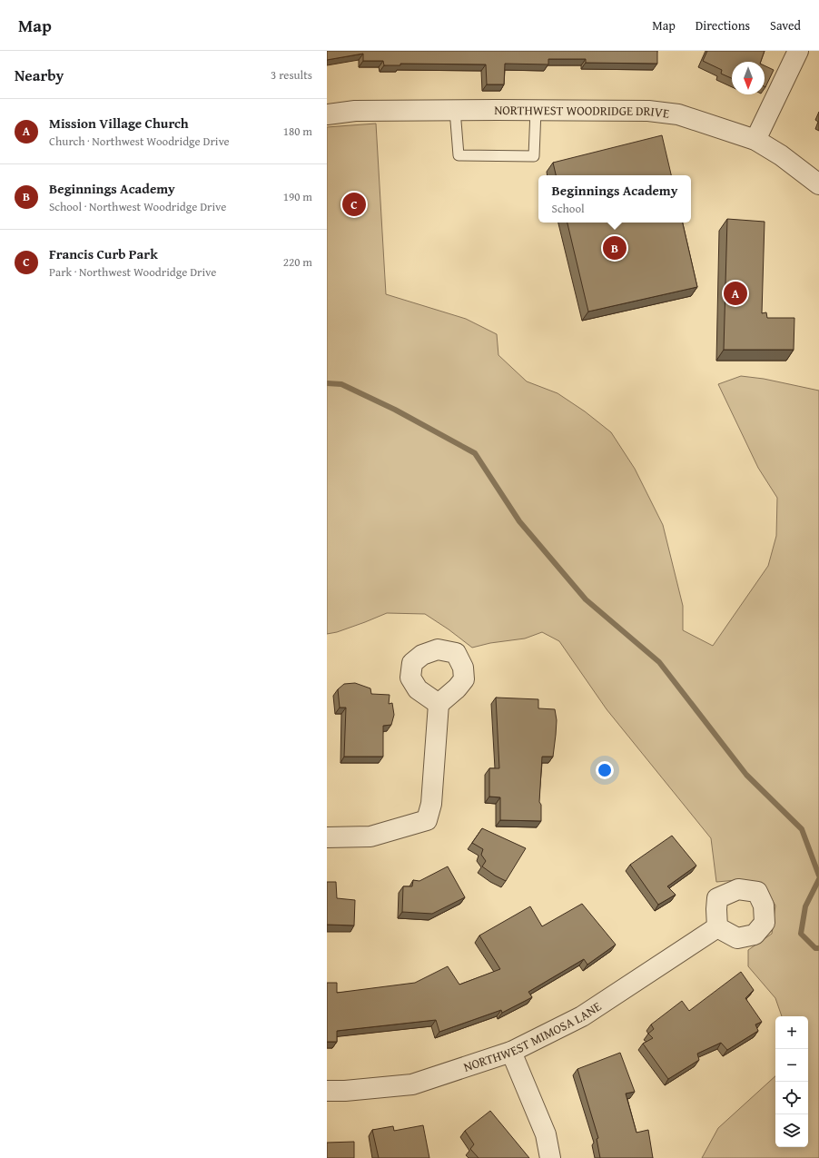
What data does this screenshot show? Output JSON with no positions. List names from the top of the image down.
{
  "streets": {
    "street": ["NORTHWEST WOODRIDGE DRIVE", "NORTHWEST MIMOSA LANE"]
  },
  "north": "bottom",
  "page": {
    "header": "Map",
    "nav": ["Map", "Directions", "Saved"],
    "heading": ["Nearby", "3 results"],
    "list": [
      {
        "mark": "A",
        "name": "Mission Village Church",
        "note": "Church · Northwest Woodridge Drive",
        "value": "180 m"
      },
      {
        "mark": "B",
        "name": "Beginnings Academy",
        "note": "School · Northwest Woodridge Drive",
        "value": "190 m"
      },
      {
        "mark": "C",
        "name": "Francis Curb Park",
        "note": "Park · Northwest Woodridge Drive",
        "value": "220 m"
      }
    ],
    "popup": ["Beginnings Academy", "School"],
    "pins": ["C", "B", "A"],
    "map_buttons": ["+", "−"]
  }
}
